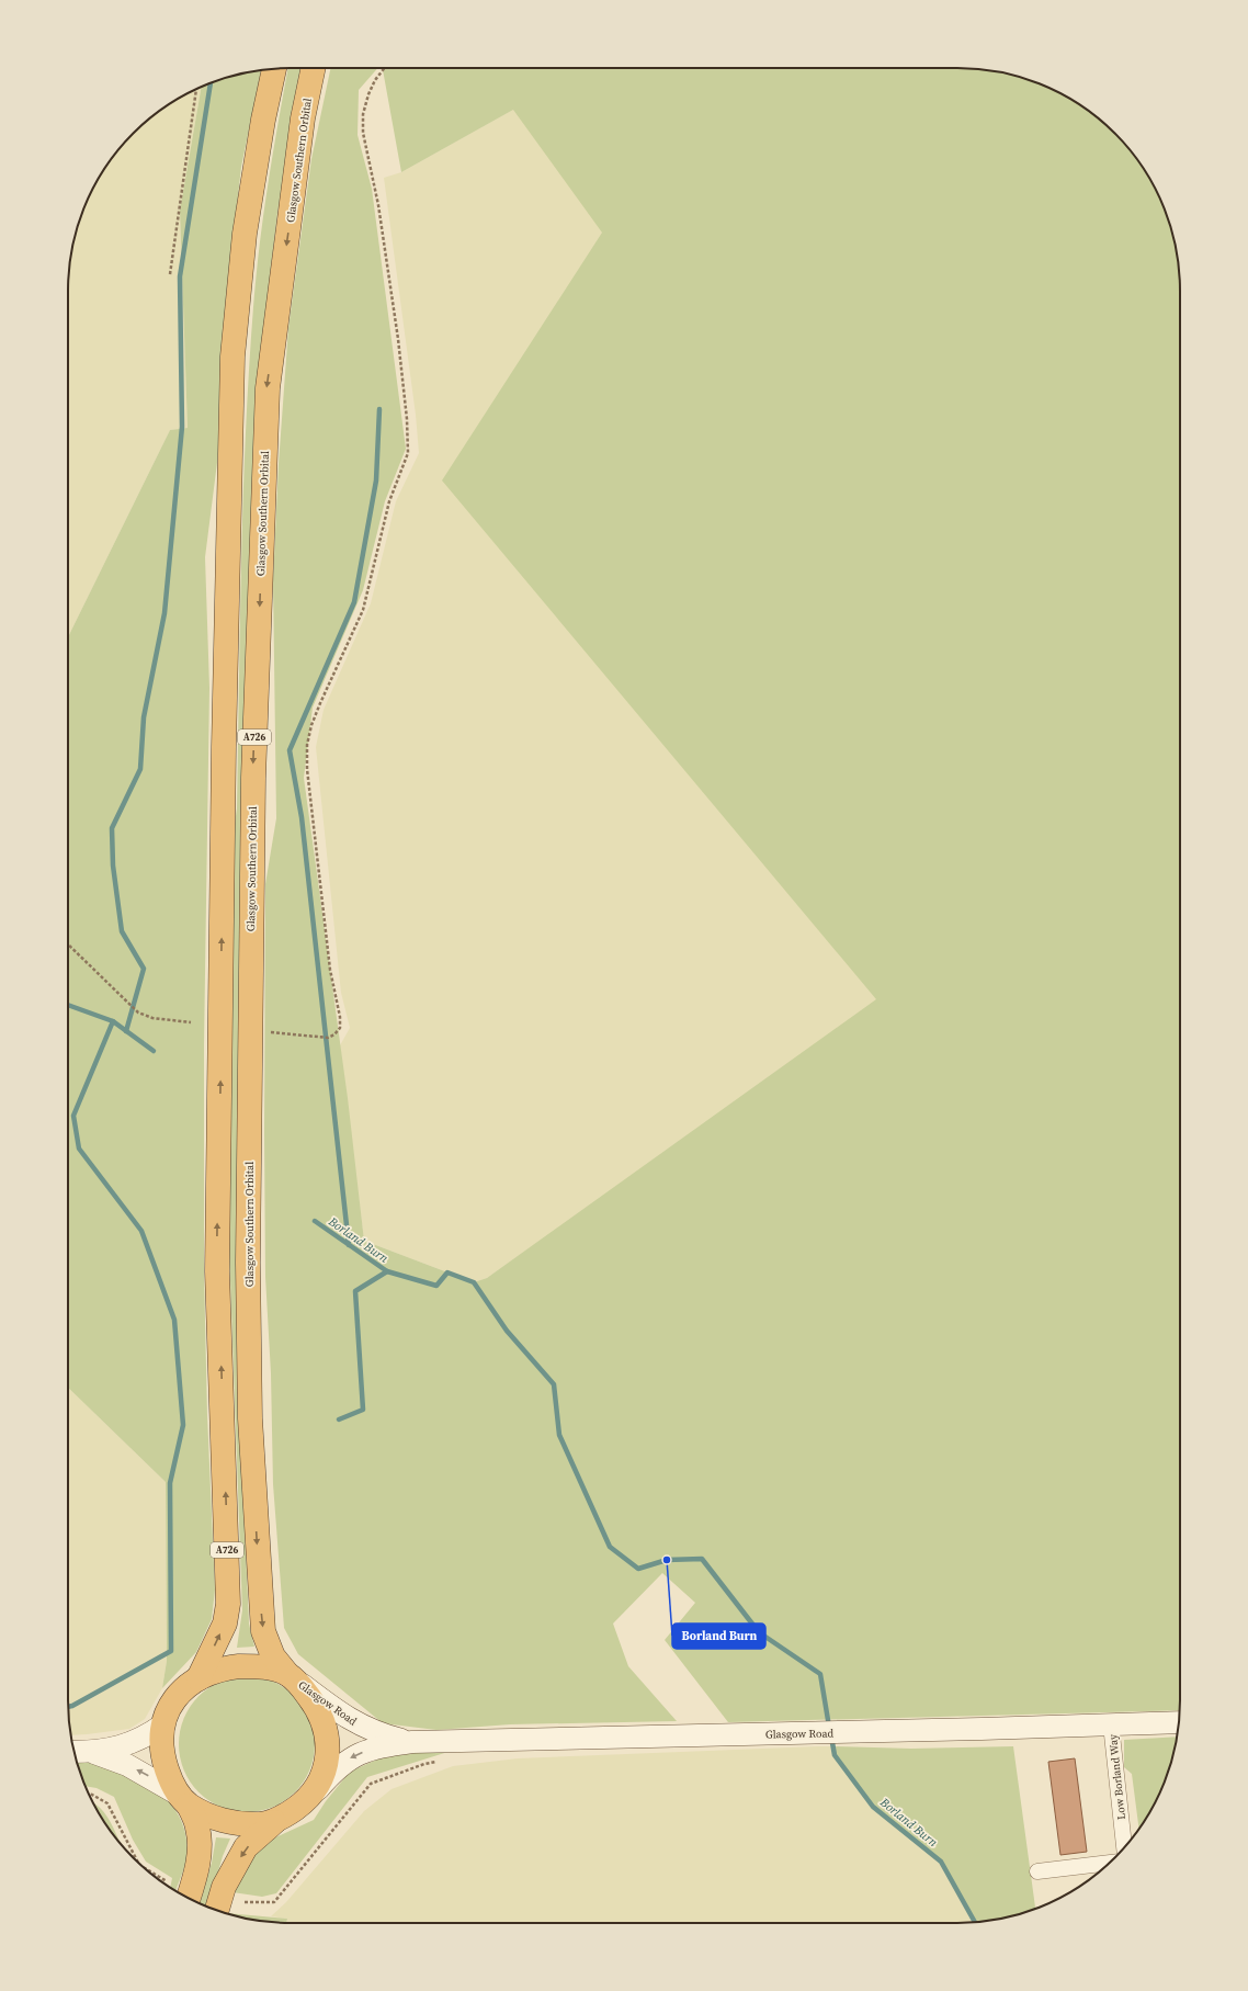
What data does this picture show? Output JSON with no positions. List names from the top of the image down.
{
  "streets": {
    "highway": ["Glasgow Southern Orbital", "A726"],
    "main road": ["Glasgow Road"],
    "street": ["Low Borland Way"]
  },
  "crossings": [
    ["Glasgow Southern Orbital", "A726"],
    ["Glasgow Southern Orbital", "Glasgow Road"],
    ["A726", "Glasgow Road"],
    ["Glasgow Road", "Low Borland Way"]
  ],
  "water": ["Borland Burn"],
  "places": ["Borland Burn"]
}
